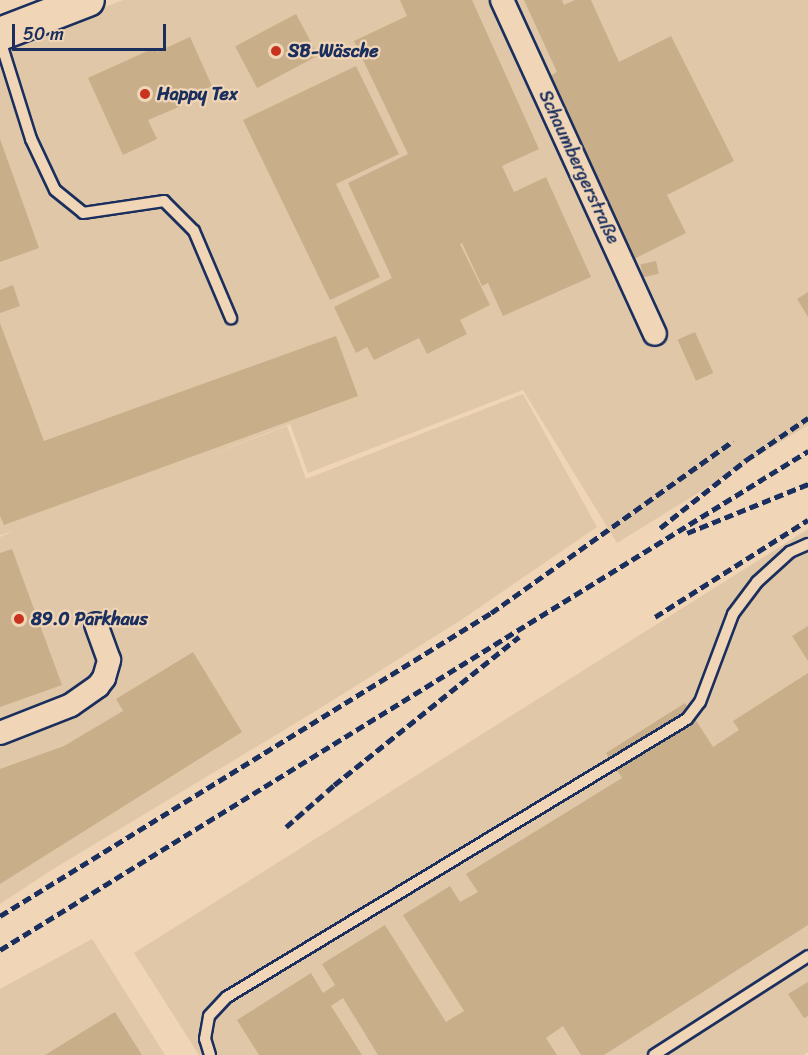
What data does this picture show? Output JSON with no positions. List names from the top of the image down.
{
  "streets": {
    "street": ["Schaumbergerstraße"]
  },
  "places": ["SB-Wäsche", "Happy Tex", "89.0 Parkhaus"],
  "scale_bar": "50 m"
}
